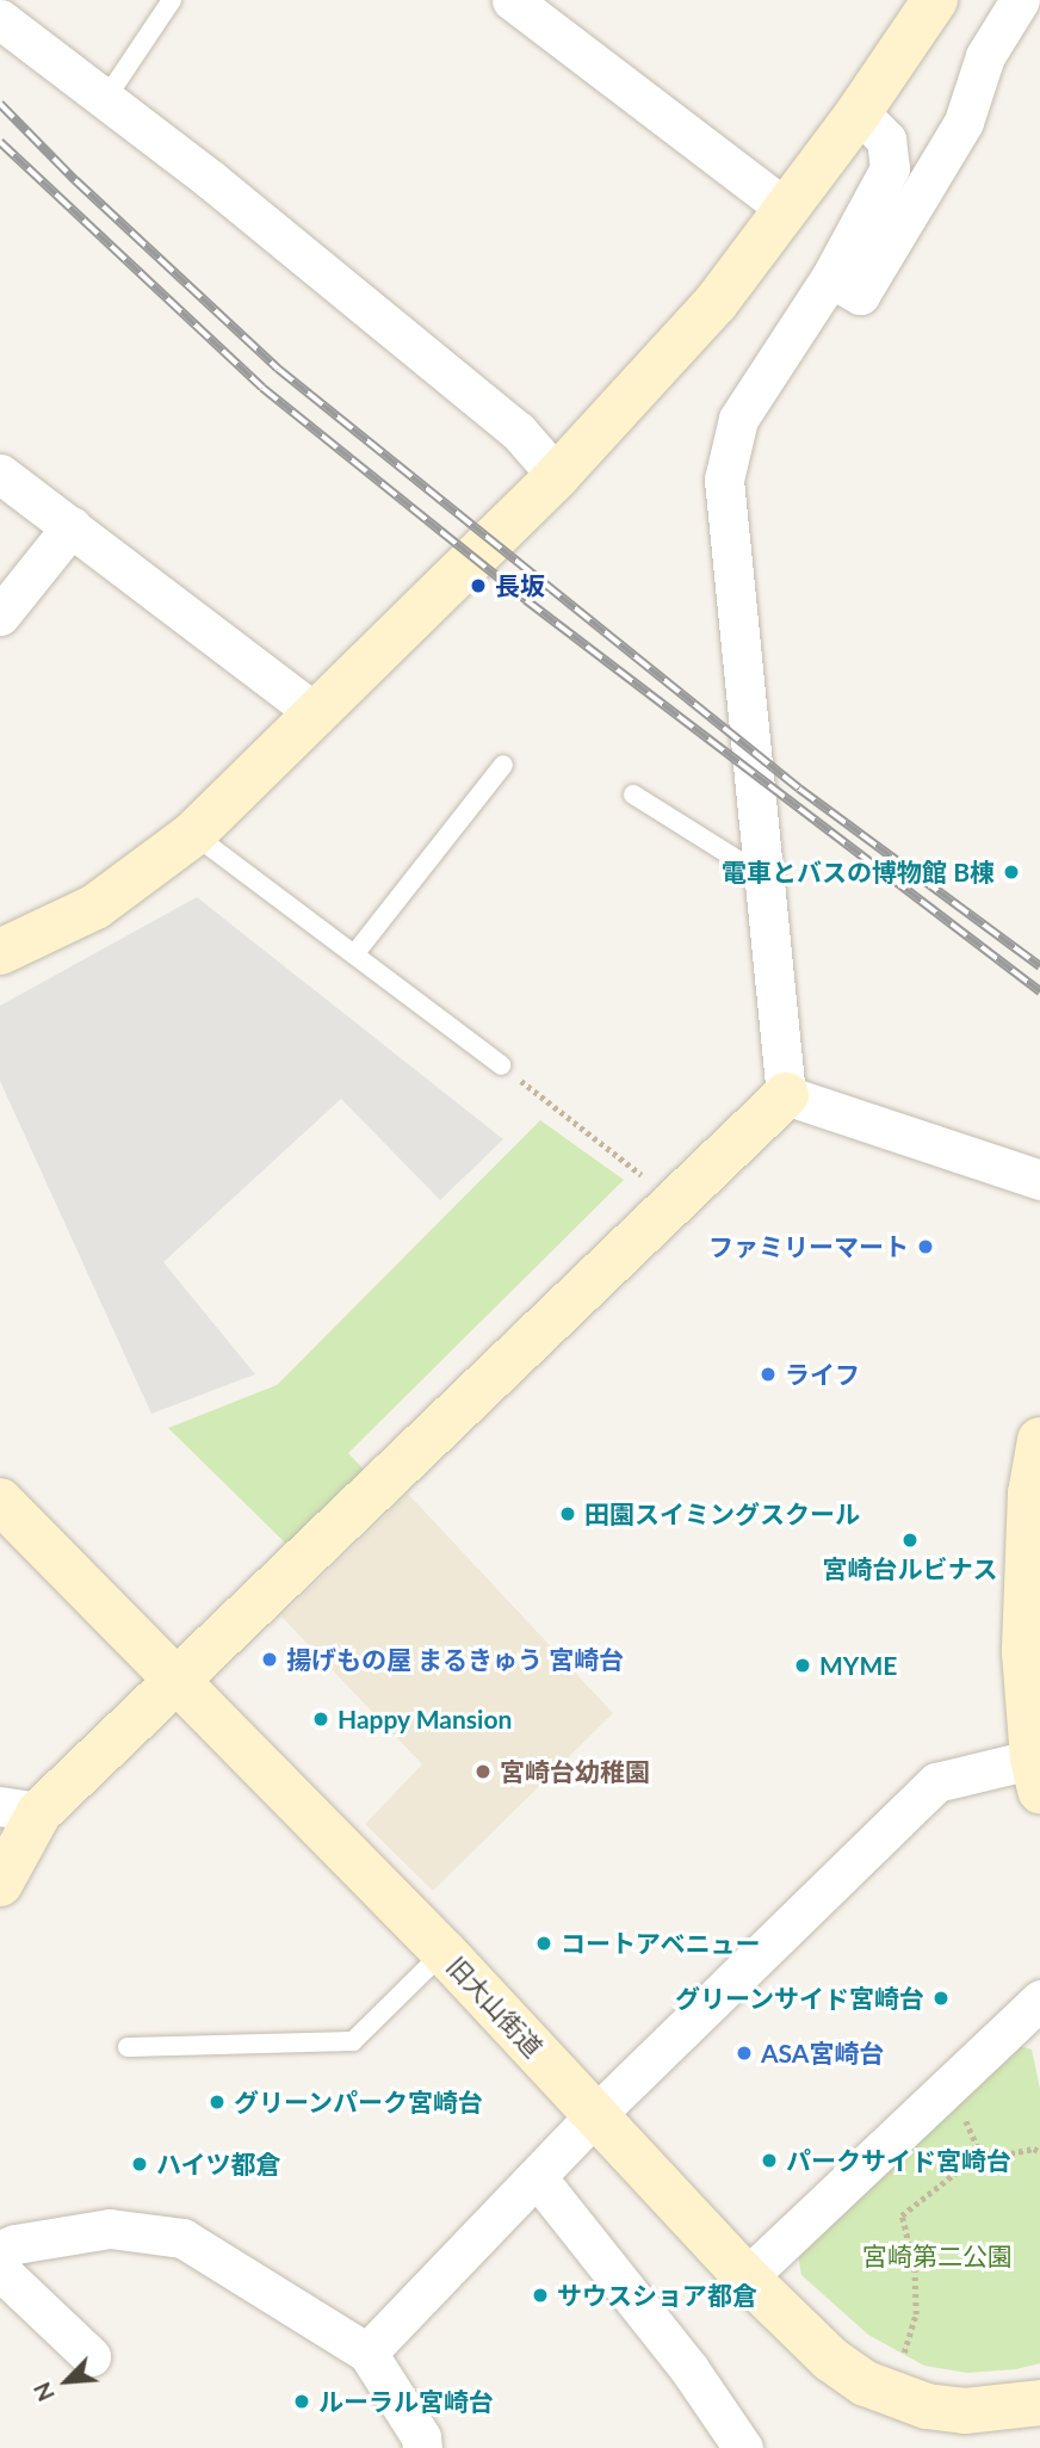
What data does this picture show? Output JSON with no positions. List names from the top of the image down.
{
  "streets": {
    "street": ["旧大山街道"]
  },
  "parks": ["宮崎第二公園"],
  "places": [
    "長坂",
    "電車とバスの博物館 B棟",
    "ファミリーマート",
    "ライフ",
    "田園スイミングスクール",
    "宮崎台ルビナス",
    "揚げもの屋 まるきゅう 宮崎台",
    "MYME",
    "Happy Mansion",
    "宮崎台幼稚園",
    "コートアベニュー",
    "グリーンサイド宮崎台",
    "ASA宮崎台",
    "グリーンパーク宮崎台",
    "パークサイド宮崎台",
    "ハイツ都倉",
    "サウスショア都倉",
    "ルーラル宮崎台"
  ],
  "north": "bottom left"
}
